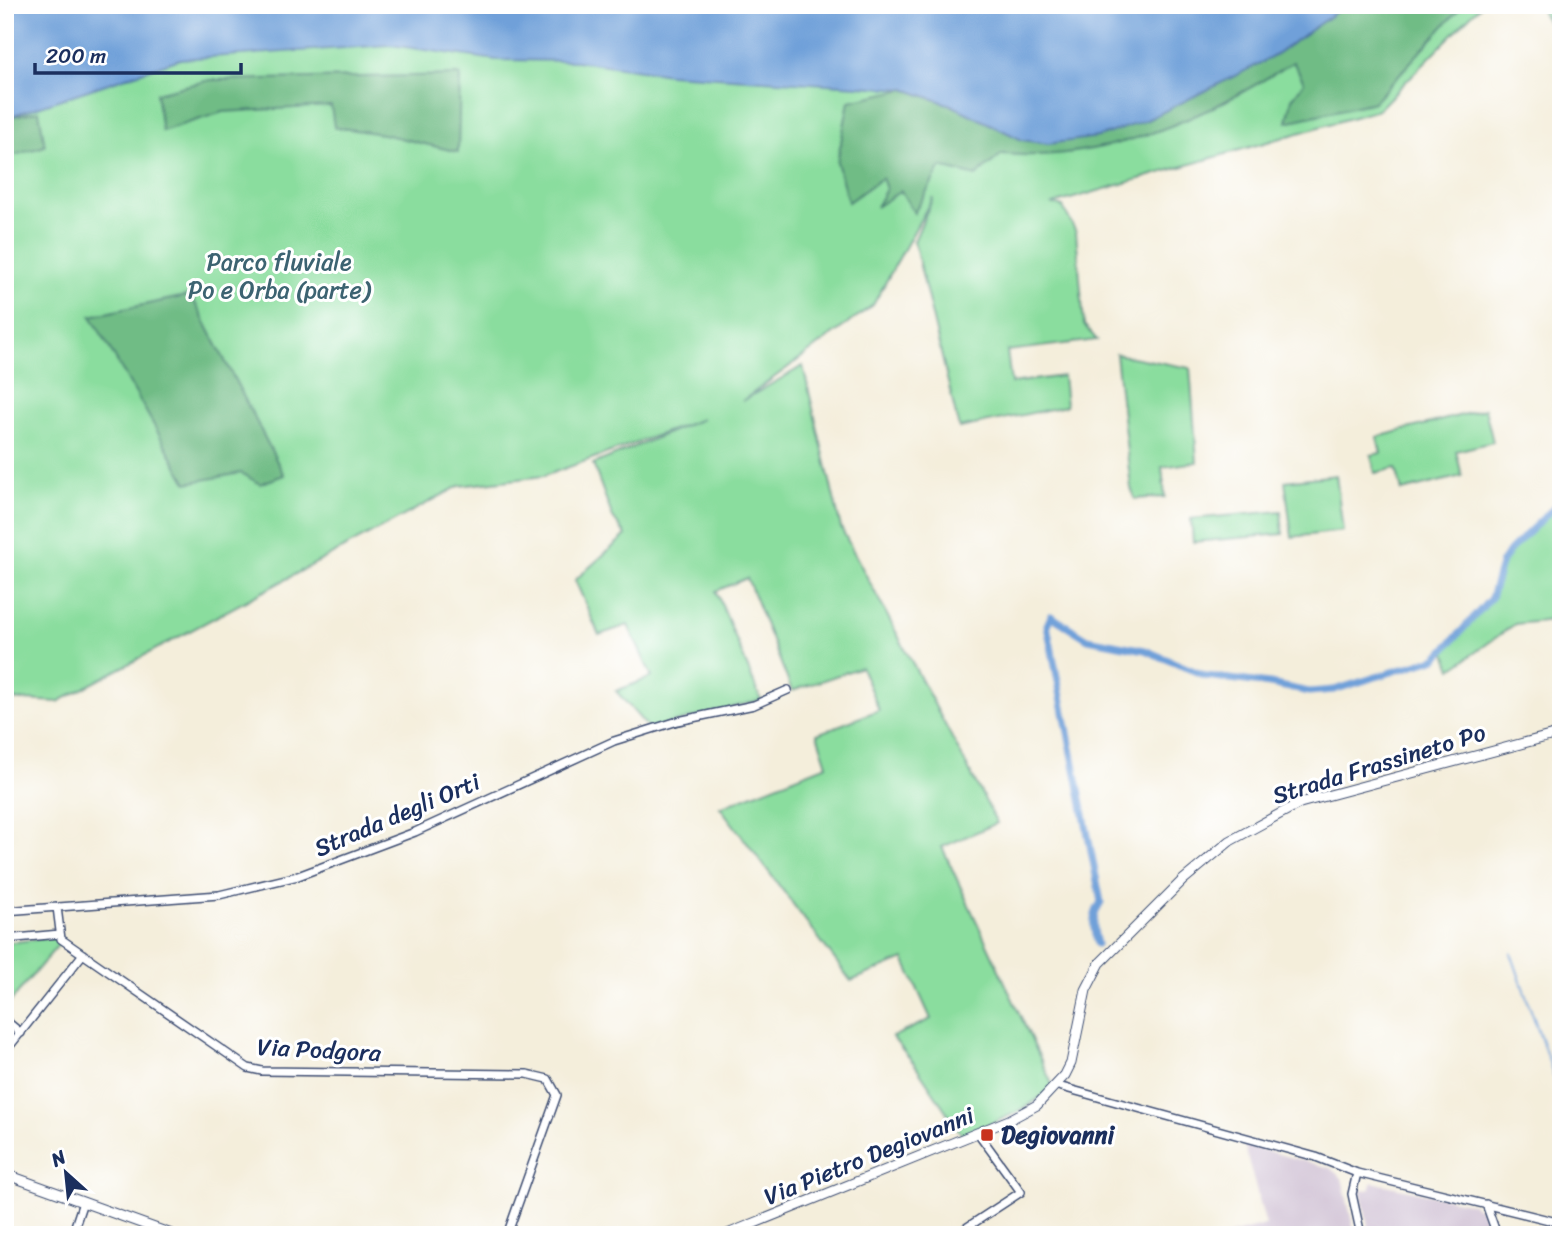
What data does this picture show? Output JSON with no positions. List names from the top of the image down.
{
  "streets": {
    "street": [
      "Strada Frassineto Po",
      "Strada degli Orti",
      "Via Podgora",
      "Via Pietro Degiovanni"
    ]
  },
  "crossings": [
    ["Strada Frassineto Po", "Via Pietro Degiovanni"]
  ],
  "parks": ["Parco fluviale Po e Orba (parte)"],
  "places": {
    "transit": ["Degiovanni"]
  },
  "scale_bar": "200 m",
  "north": "top left"
}
